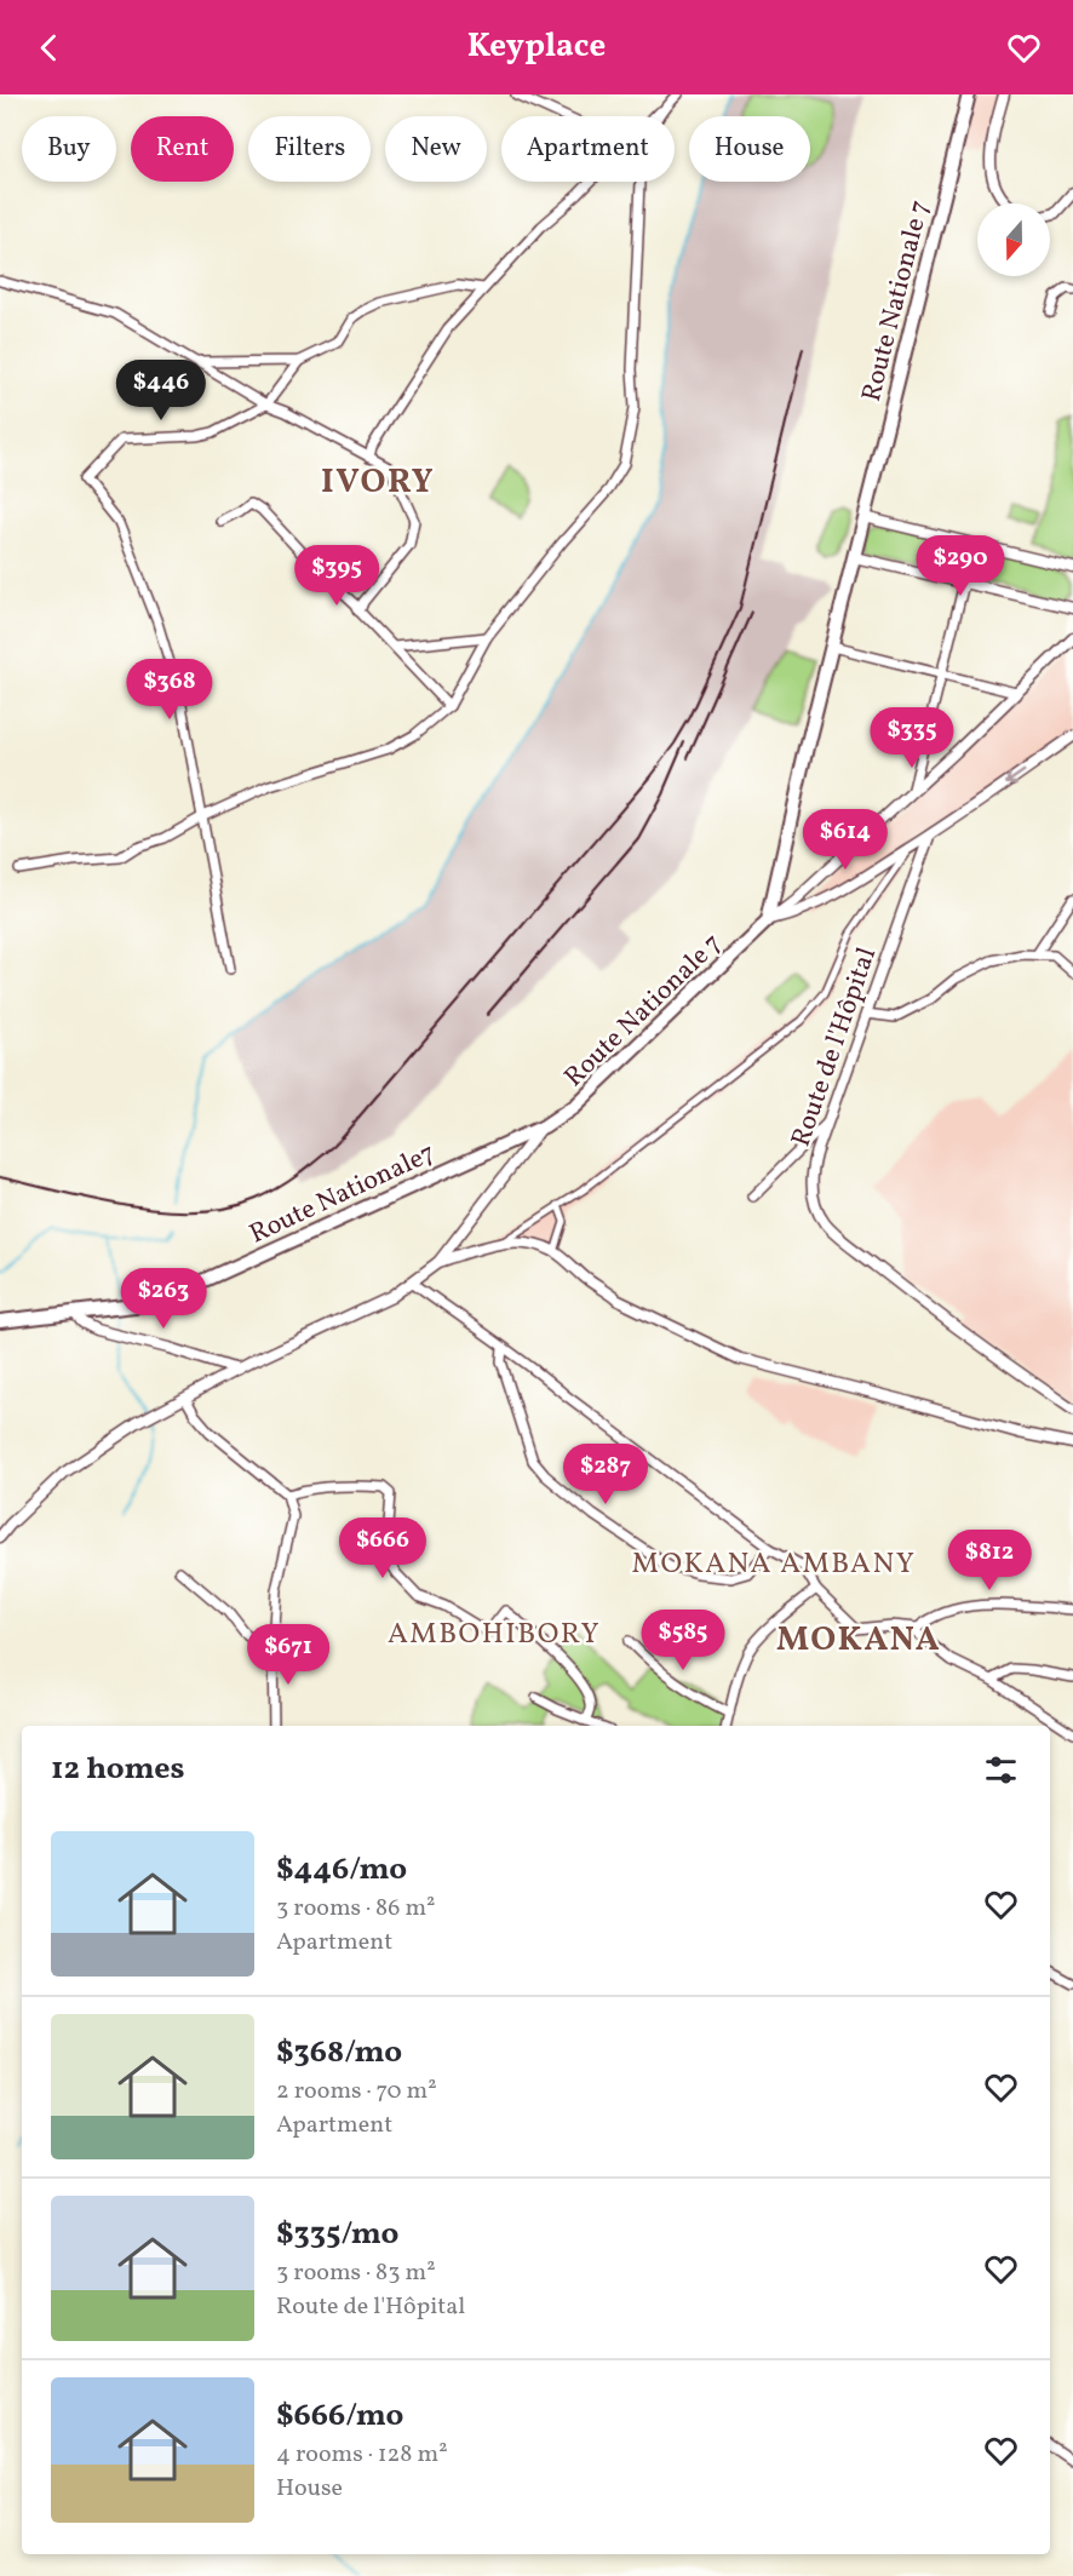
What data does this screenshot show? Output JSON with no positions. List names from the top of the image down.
{
  "streets": {
    "main road": ["Route Nationale 7", "Route Nationale7"],
    "street": ["Route de l'Hôpital"]
  },
  "crossings": [
    ["Route Nationale 7", "Route Nationale7"]
  ],
  "districts": [
    "IVORY",
    "MOKANA AMBANY",
    "AMBOHIBORY",
    "MOKANA"
  ],
  "north": "bottom",
  "page": {
    "header": "Keyplace",
    "chip": [
      "Buy",
      "Rent",
      "Filters",
      "New",
      "Apartment",
      "House"
    ],
    "price": [
      "$446",
      "$290",
      "$395",
      "$368",
      "$335",
      "$614",
      "$263",
      "$287",
      "$666",
      "$812",
      "$585",
      "$671"
    ],
    "heading": "12 homes",
    "list": [
      {
        "name": "$446/mo",
        "note": "3 rooms · 86 m² · Apartment"
      },
      {
        "name": "$368/mo",
        "note": "2 rooms · 70 m² · Apartment"
      },
      {
        "name": "$335/mo",
        "note": "3 rooms · 83 m² · Route de l'Hôpital"
      },
      {
        "name": "$666/mo",
        "note": "4 rooms · 128 m² · House"
      }
    ]
  }
}
